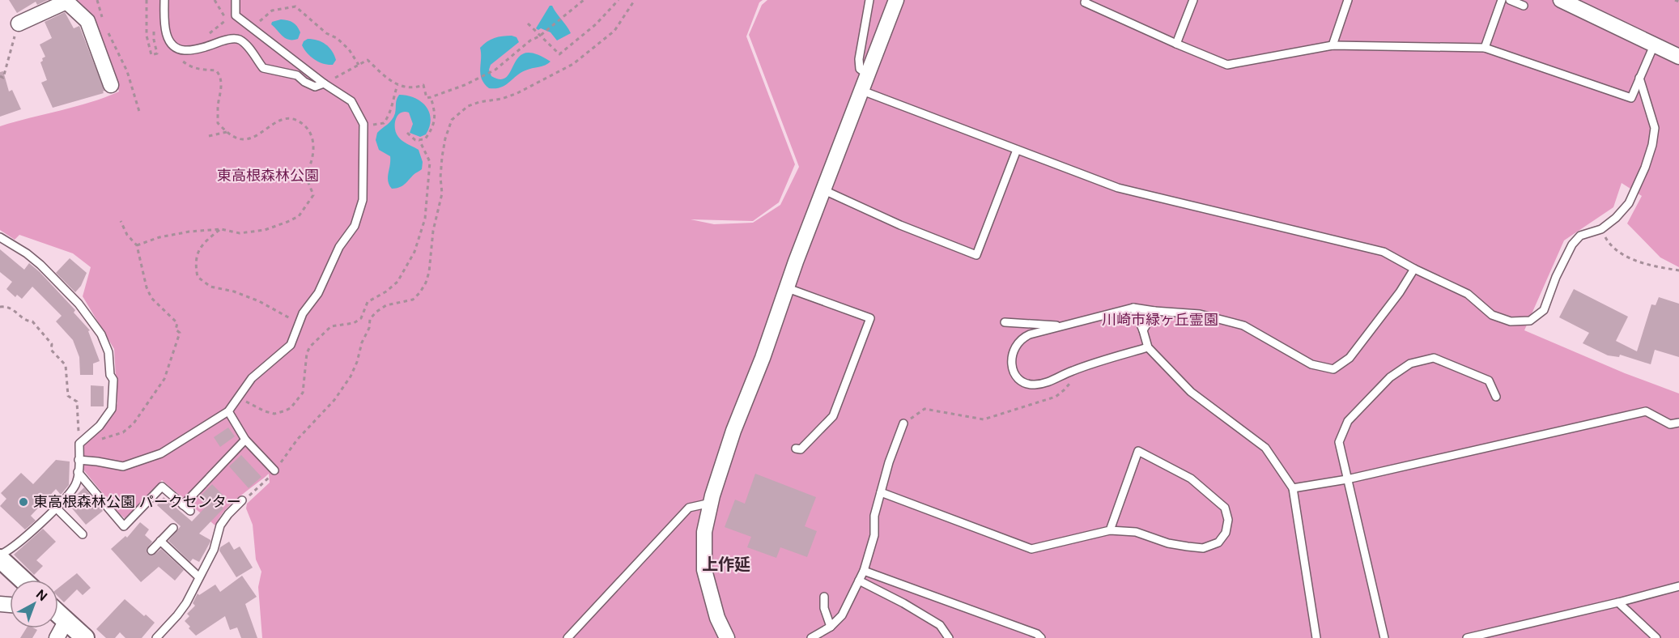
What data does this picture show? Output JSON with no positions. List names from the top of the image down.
{
  "districts": ["上作延"],
  "parks": ["東高根森林公園", "川崎市緑ヶ丘霊園"],
  "places": ["東高根森林公園 パークセンター"],
  "north": "top right"
}
